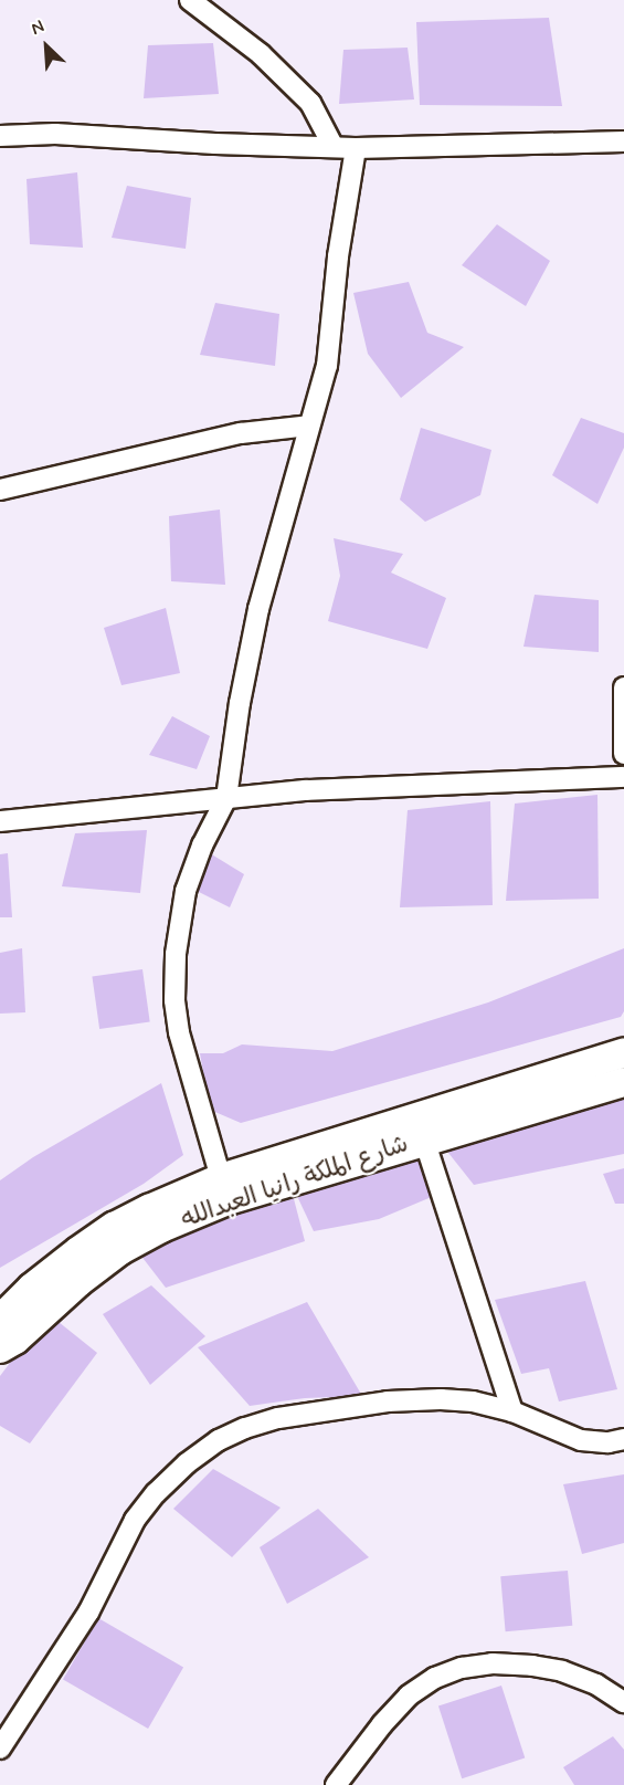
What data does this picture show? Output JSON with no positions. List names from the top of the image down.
{
  "streets": {
    "main road": ["شارع الملكة رانيا العبدالله"]
  },
  "north": "top left"
}
